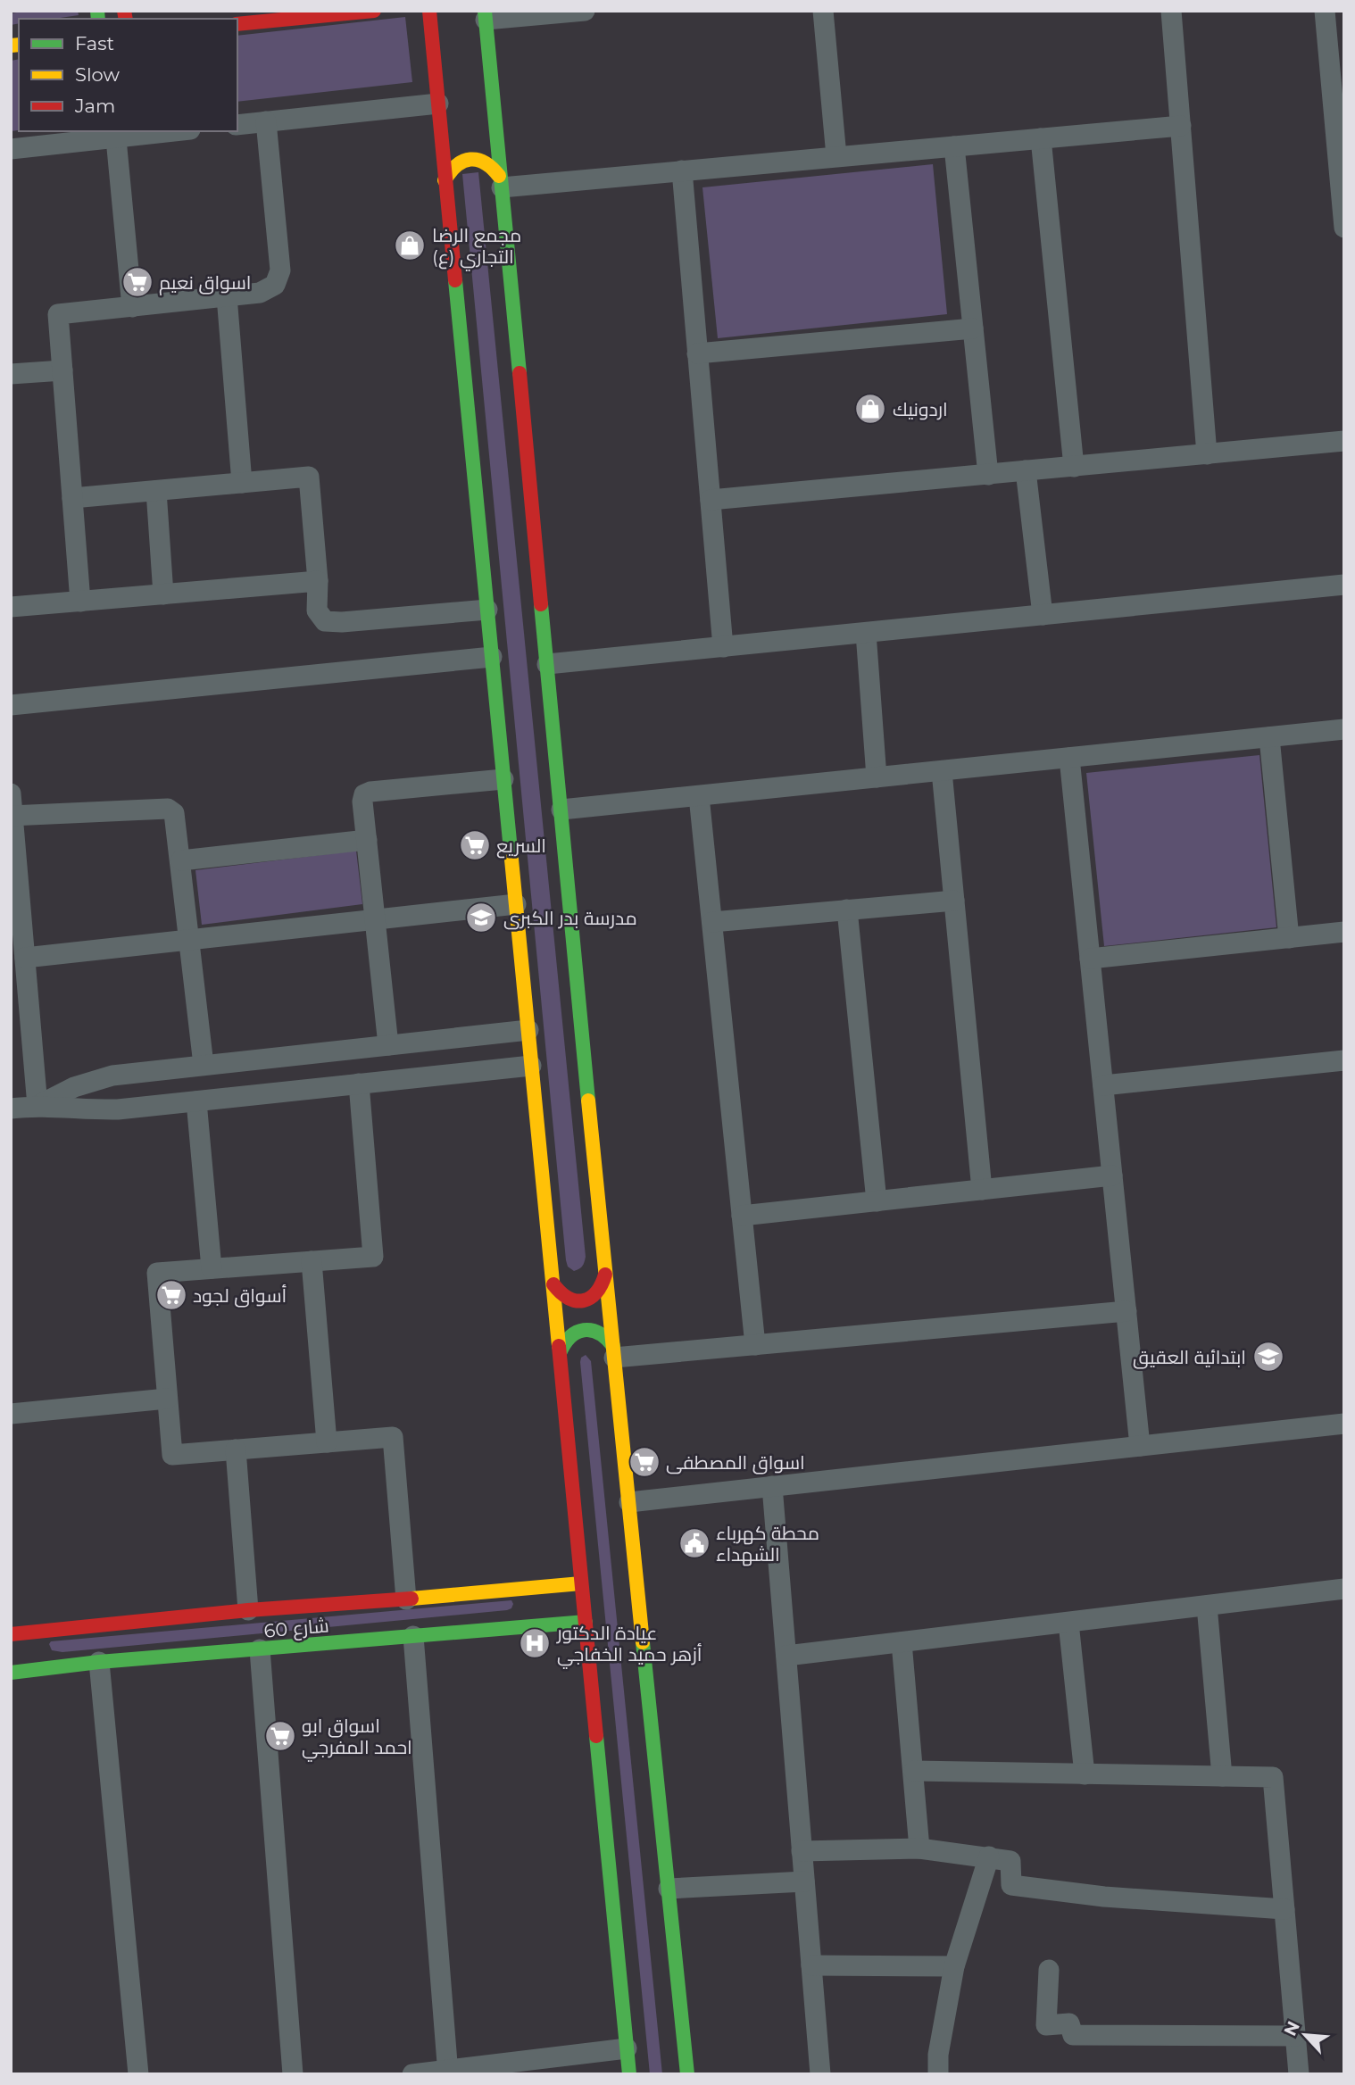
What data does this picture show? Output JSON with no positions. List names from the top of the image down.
{
  "streets": {
    "main road": ["شارع 60"]
  },
  "places": {
    "shop": ["مجمع الرضا (ع) التجاري", "اردونيك"],
    "supermarket": [
      "اسواق نعيم",
      "السريع",
      "أسواق لجود",
      "اسواق المصطفى",
      "اسواق ابو احمد المفرجي"
    ],
    "school or university": ["مدرسة بدر الكبرى", "ابتدائية العقيق"],
    "public building": ["محطة كهرباء الشهداء"],
    "hospital": ["عيادة الدكتور أزهر حميد الخفاجي"]
  },
  "legend": ["Fast", "Slow", "Jam"],
  "north": "top left"
}
